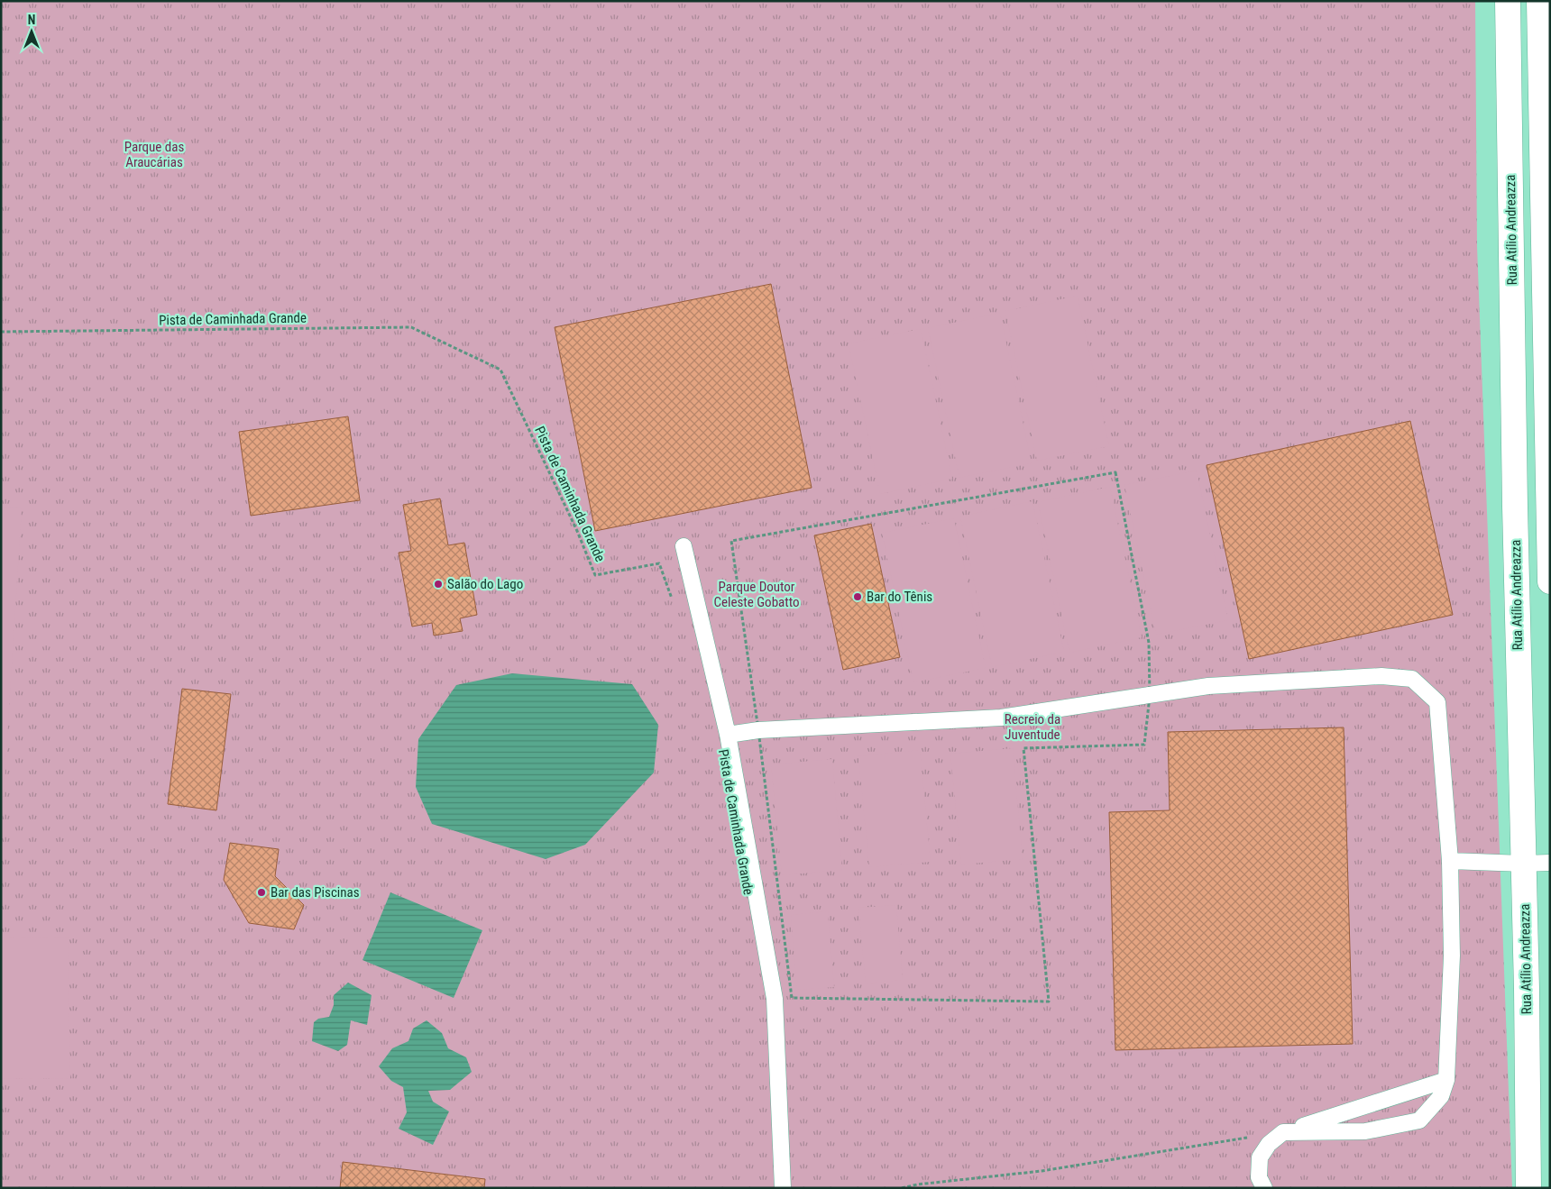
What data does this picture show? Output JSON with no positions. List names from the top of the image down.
{
  "streets": {
    "main road": ["Rua Atílio Andreazza"],
    "path": ["Pista de Caminhada Grande"]
  },
  "parks": ["Parque das Araucárias", "Parque Doutor Celeste Gobatto", "Recreio da Juventude"],
  "places": ["Salão do Lago", "Bar do Tênis", "Bar das Piscinas"],
  "north": "top"
}
